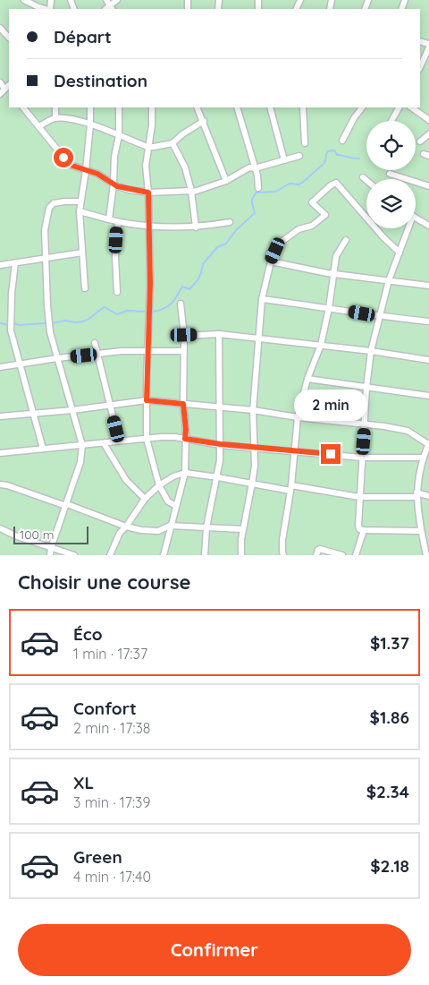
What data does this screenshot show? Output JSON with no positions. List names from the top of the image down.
{
  "scale_bar": "100 m",
  "page": {
    "banner": ["Départ", "Destination"],
    "bubble": "2 min",
    "scale": "100 m",
    "heading": "Choisir une course",
    "list": [
      {
        "name": "Éco",
        "note": "1 min · 17:37",
        "value": "$1.37"
      },
      {
        "name": "Confort",
        "note": "2 min · 17:38",
        "value": "$1.86"
      },
      {
        "name": "XL",
        "note": "3 min · 17:39",
        "value": "$2.34"
      },
      {
        "name": "Green",
        "note": "4 min · 17:40",
        "value": "$2.18"
      }
    ],
    "buttons": "Confirmer"
  }
}
